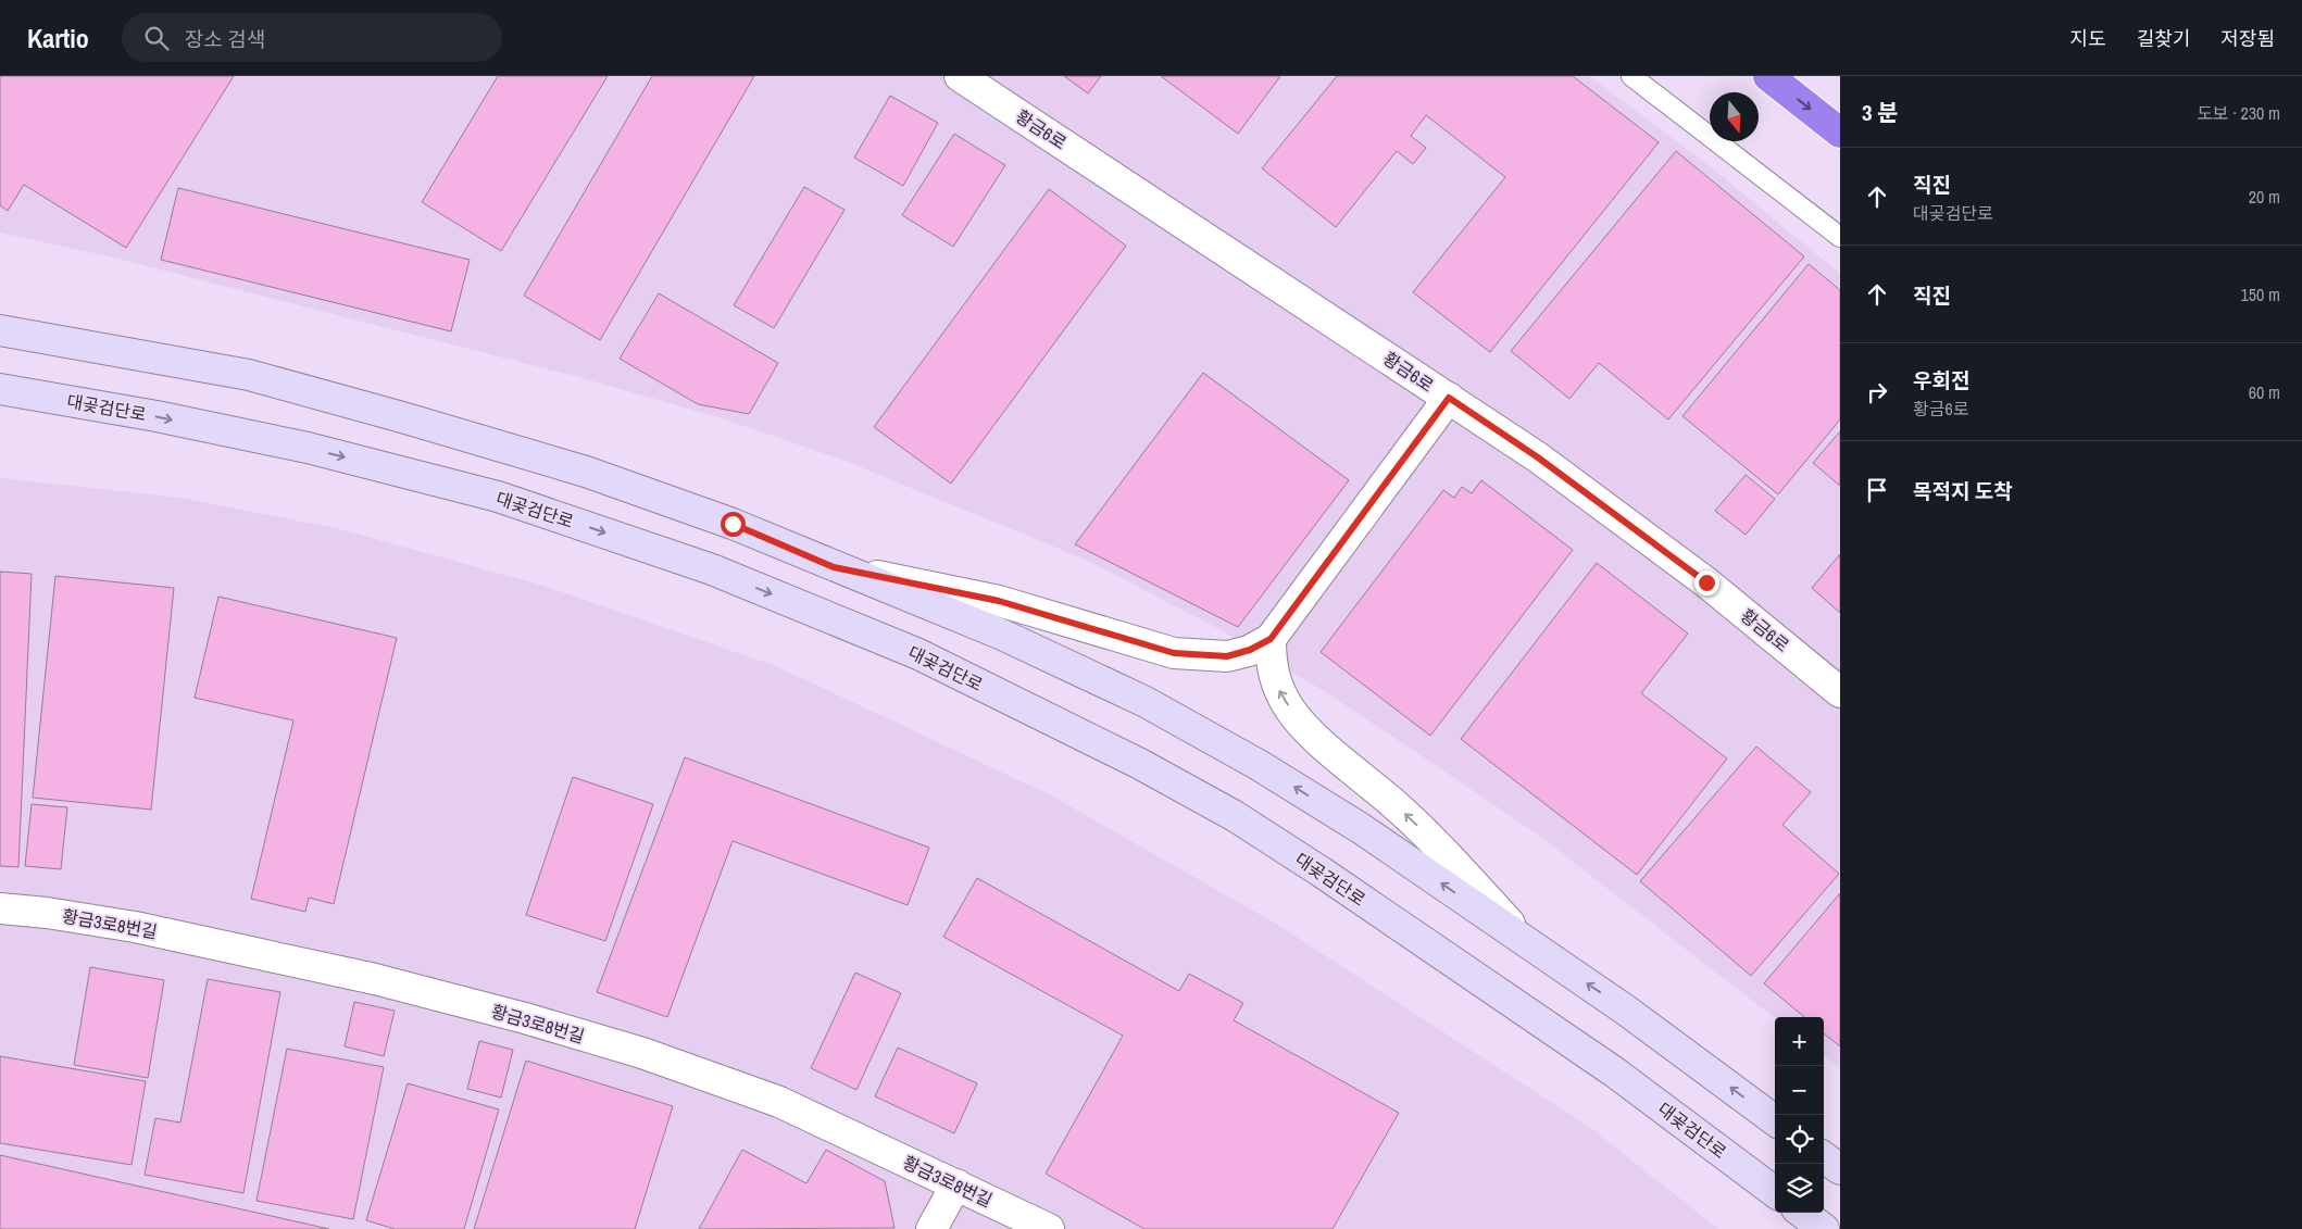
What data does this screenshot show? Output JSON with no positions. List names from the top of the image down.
{
  "streets": {
    "main road": ["대곶검단로"],
    "street": ["황금6로", "황금3로8번길"]
  },
  "north": "bottom",
  "page": {
    "header": "Kartio",
    "search": "장소 검색",
    "nav": ["지도", "길찾기", "저장됨"],
    "heading": ["3 분", "도보 · 230 m"],
    "list": [
      ["직진", "대곶검단로", "20 m"],
      ["직진", "150 m"],
      ["우회전", "황금6로", "60 m"],
      "목적지 도착"
    ],
    "map_buttons": ["+", "−"]
  }
}
